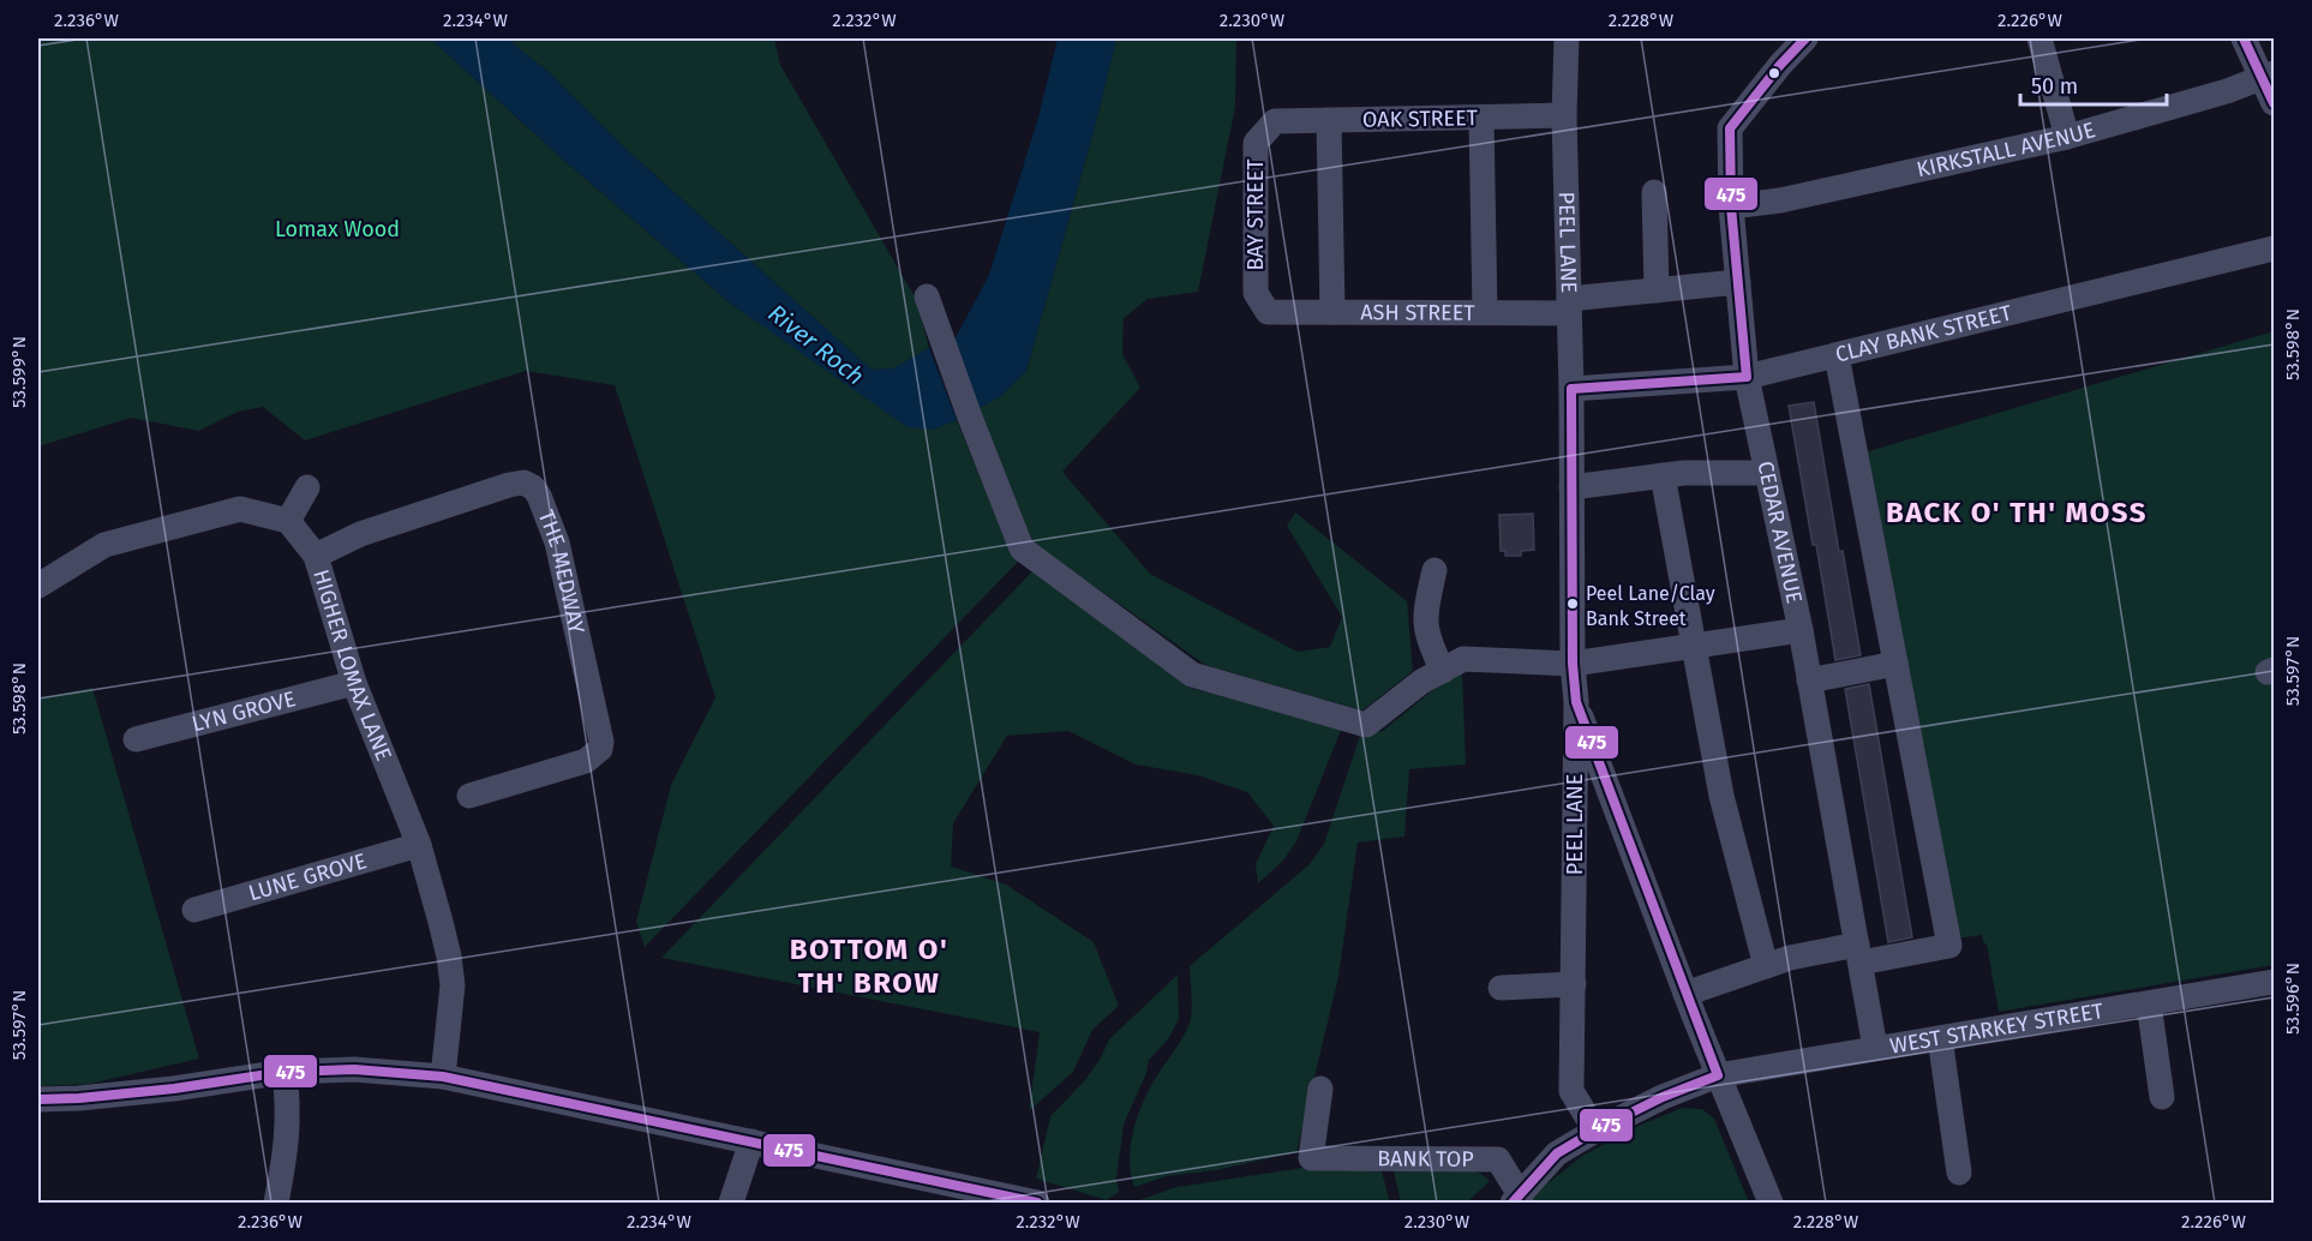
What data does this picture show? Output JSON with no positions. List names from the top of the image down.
{
  "streets": {
    "street": [
      "OAK STREET",
      "KIRKSTALL AVENUE",
      "BAY STREET",
      "PEEL LANE",
      "ASH STREET",
      "CLAY BANK STREET",
      "CEDAR AVENUE",
      "THE MEDWAY",
      "HIGHER LOMAX LANE",
      "LYN GROVE",
      "LUNE GROVE",
      "WEST STARKEY STREET",
      "BANK TOP"
    ]
  },
  "crossings": [
    ["OAK STREET", "BAY STREET"],
    ["OAK STREET", "PEEL LANE"],
    ["KIRKSTALL AVENUE", "CEDAR AVENUE"],
    ["BAY STREET", "ASH STREET"],
    ["PEEL LANE", "ASH STREET"],
    ["PEEL LANE", "CLAY BANK STREET"],
    ["PEEL LANE", "WEST STARKEY STREET"],
    ["ASH STREET", "CEDAR AVENUE"],
    ["CLAY BANK STREET", "CEDAR AVENUE"],
    ["CEDAR AVENUE", "WEST STARKEY STREET"],
    ["THE MEDWAY", "HIGHER LOMAX LANE"],
    ["HIGHER LOMAX LANE", "LYN GROVE"],
    ["HIGHER LOMAX LANE", "LUNE GROVE"],
    ["WEST STARKEY STREET", "BANK TOP"]
  ],
  "districts": ["BACK O' TH' MOSS", "BOTTOM O' TH' BROW"],
  "water": ["River Roch"],
  "parks": ["Lomax Wood"],
  "places": ["Peel Lane/Clay Bank Street"],
  "lines": ["transit line 475"],
  "scale_bar": "50 m",
  "coordinates": [
    "2.236°W",
    "2.234°W",
    "2.232°W",
    "2.230°W",
    "2.228°W",
    "2.226°W",
    "53.598°N",
    "53.599°N",
    "53.597°N",
    "53.596°N"
  ]
}
